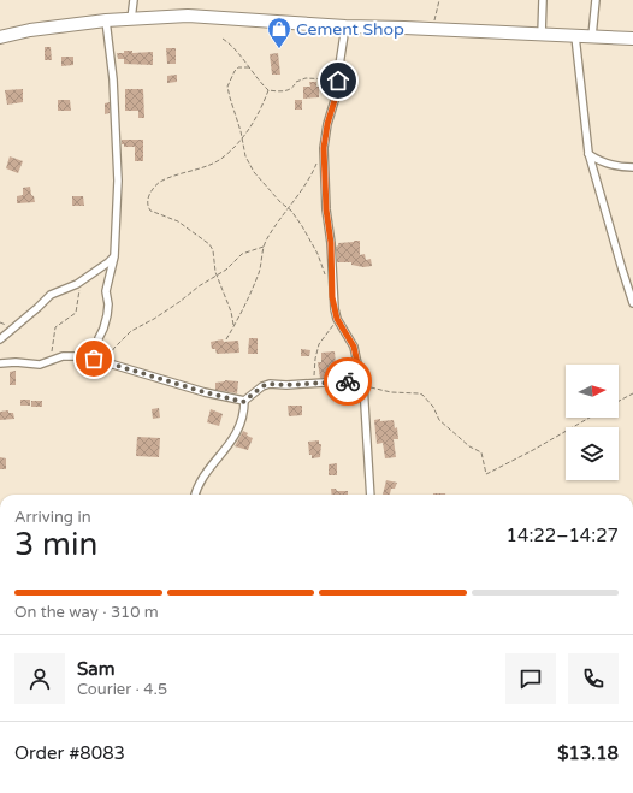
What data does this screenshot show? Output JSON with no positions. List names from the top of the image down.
{
  "places": {
    "shop": ["Cement Shop"]
  },
  "north": "right",
  "page": {
    "heading": ["3 min", "Arriving in", "14:22–14:27"],
    "panel": [
      "Sam",
      "Courier · 4.5",
      "Order #8083",
      "$13.18"
    ],
    "bar": "On the way · 310 m"
  }
}
